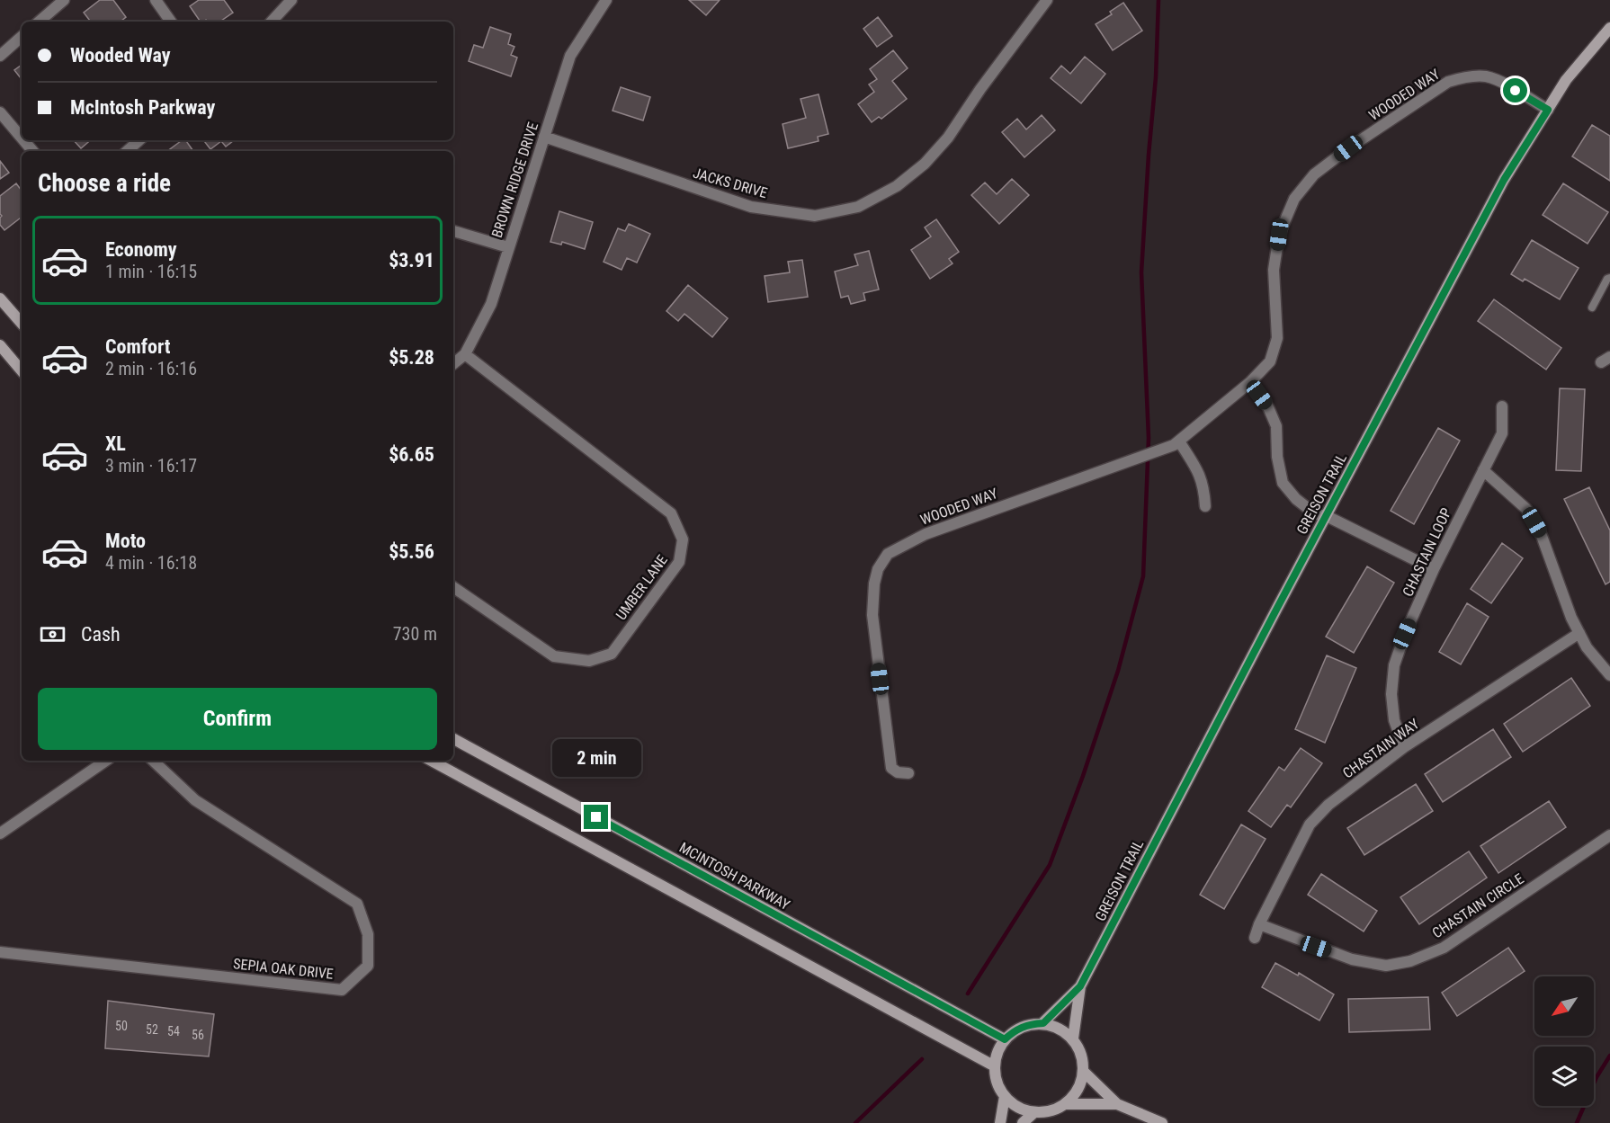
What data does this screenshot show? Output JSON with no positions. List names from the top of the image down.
{
  "streets": {
    "street": [
      "WOODED WAY",
      "BROWN RIDGE DRIVE",
      "JACKS DRIVE",
      "GREISON TRAIL",
      "CHASTAIN LOOP",
      "UMBER LANE",
      "CHASTAIN WAY",
      "MCINTOSH PARKWAY",
      "CHASTAIN CIRCLE",
      "SEPIA OAK DRIVE"
    ]
  },
  "crossings": [
    ["WOODED WAY", "GREISON TRAIL"],
    ["BROWN RIDGE DRIVE", "JACKS DRIVE"],
    ["BROWN RIDGE DRIVE", "UMBER LANE"],
    ["GREISON TRAIL", "MCINTOSH PARKWAY"],
    ["CHASTAIN LOOP", "CHASTAIN WAY"],
    ["CHASTAIN WAY", "CHASTAIN CIRCLE"]
  ],
  "house_numbers": [
    "50",
    "52",
    "54",
    "56"
  ],
  "north": "bottom left",
  "page": {
    "banner": ["Wooded Way", "McIntosh Parkway"],
    "heading": "Choose a ride",
    "list": [
      {
        "name": "Economy",
        "note": "1 min · 16:15",
        "value": "$3.91"
      },
      {
        "name": "Comfort",
        "note": "2 min · 16:16",
        "value": "$5.28"
      },
      {
        "name": "XL",
        "note": "3 min · 16:17",
        "value": "$6.65"
      },
      {
        "name": "Moto",
        "note": "4 min · 16:18",
        "value": "$5.56"
      }
    ],
    "pay": ["Cash", "730 m"],
    "buttons": "Confirm",
    "bubble": "2 min"
  }
}
